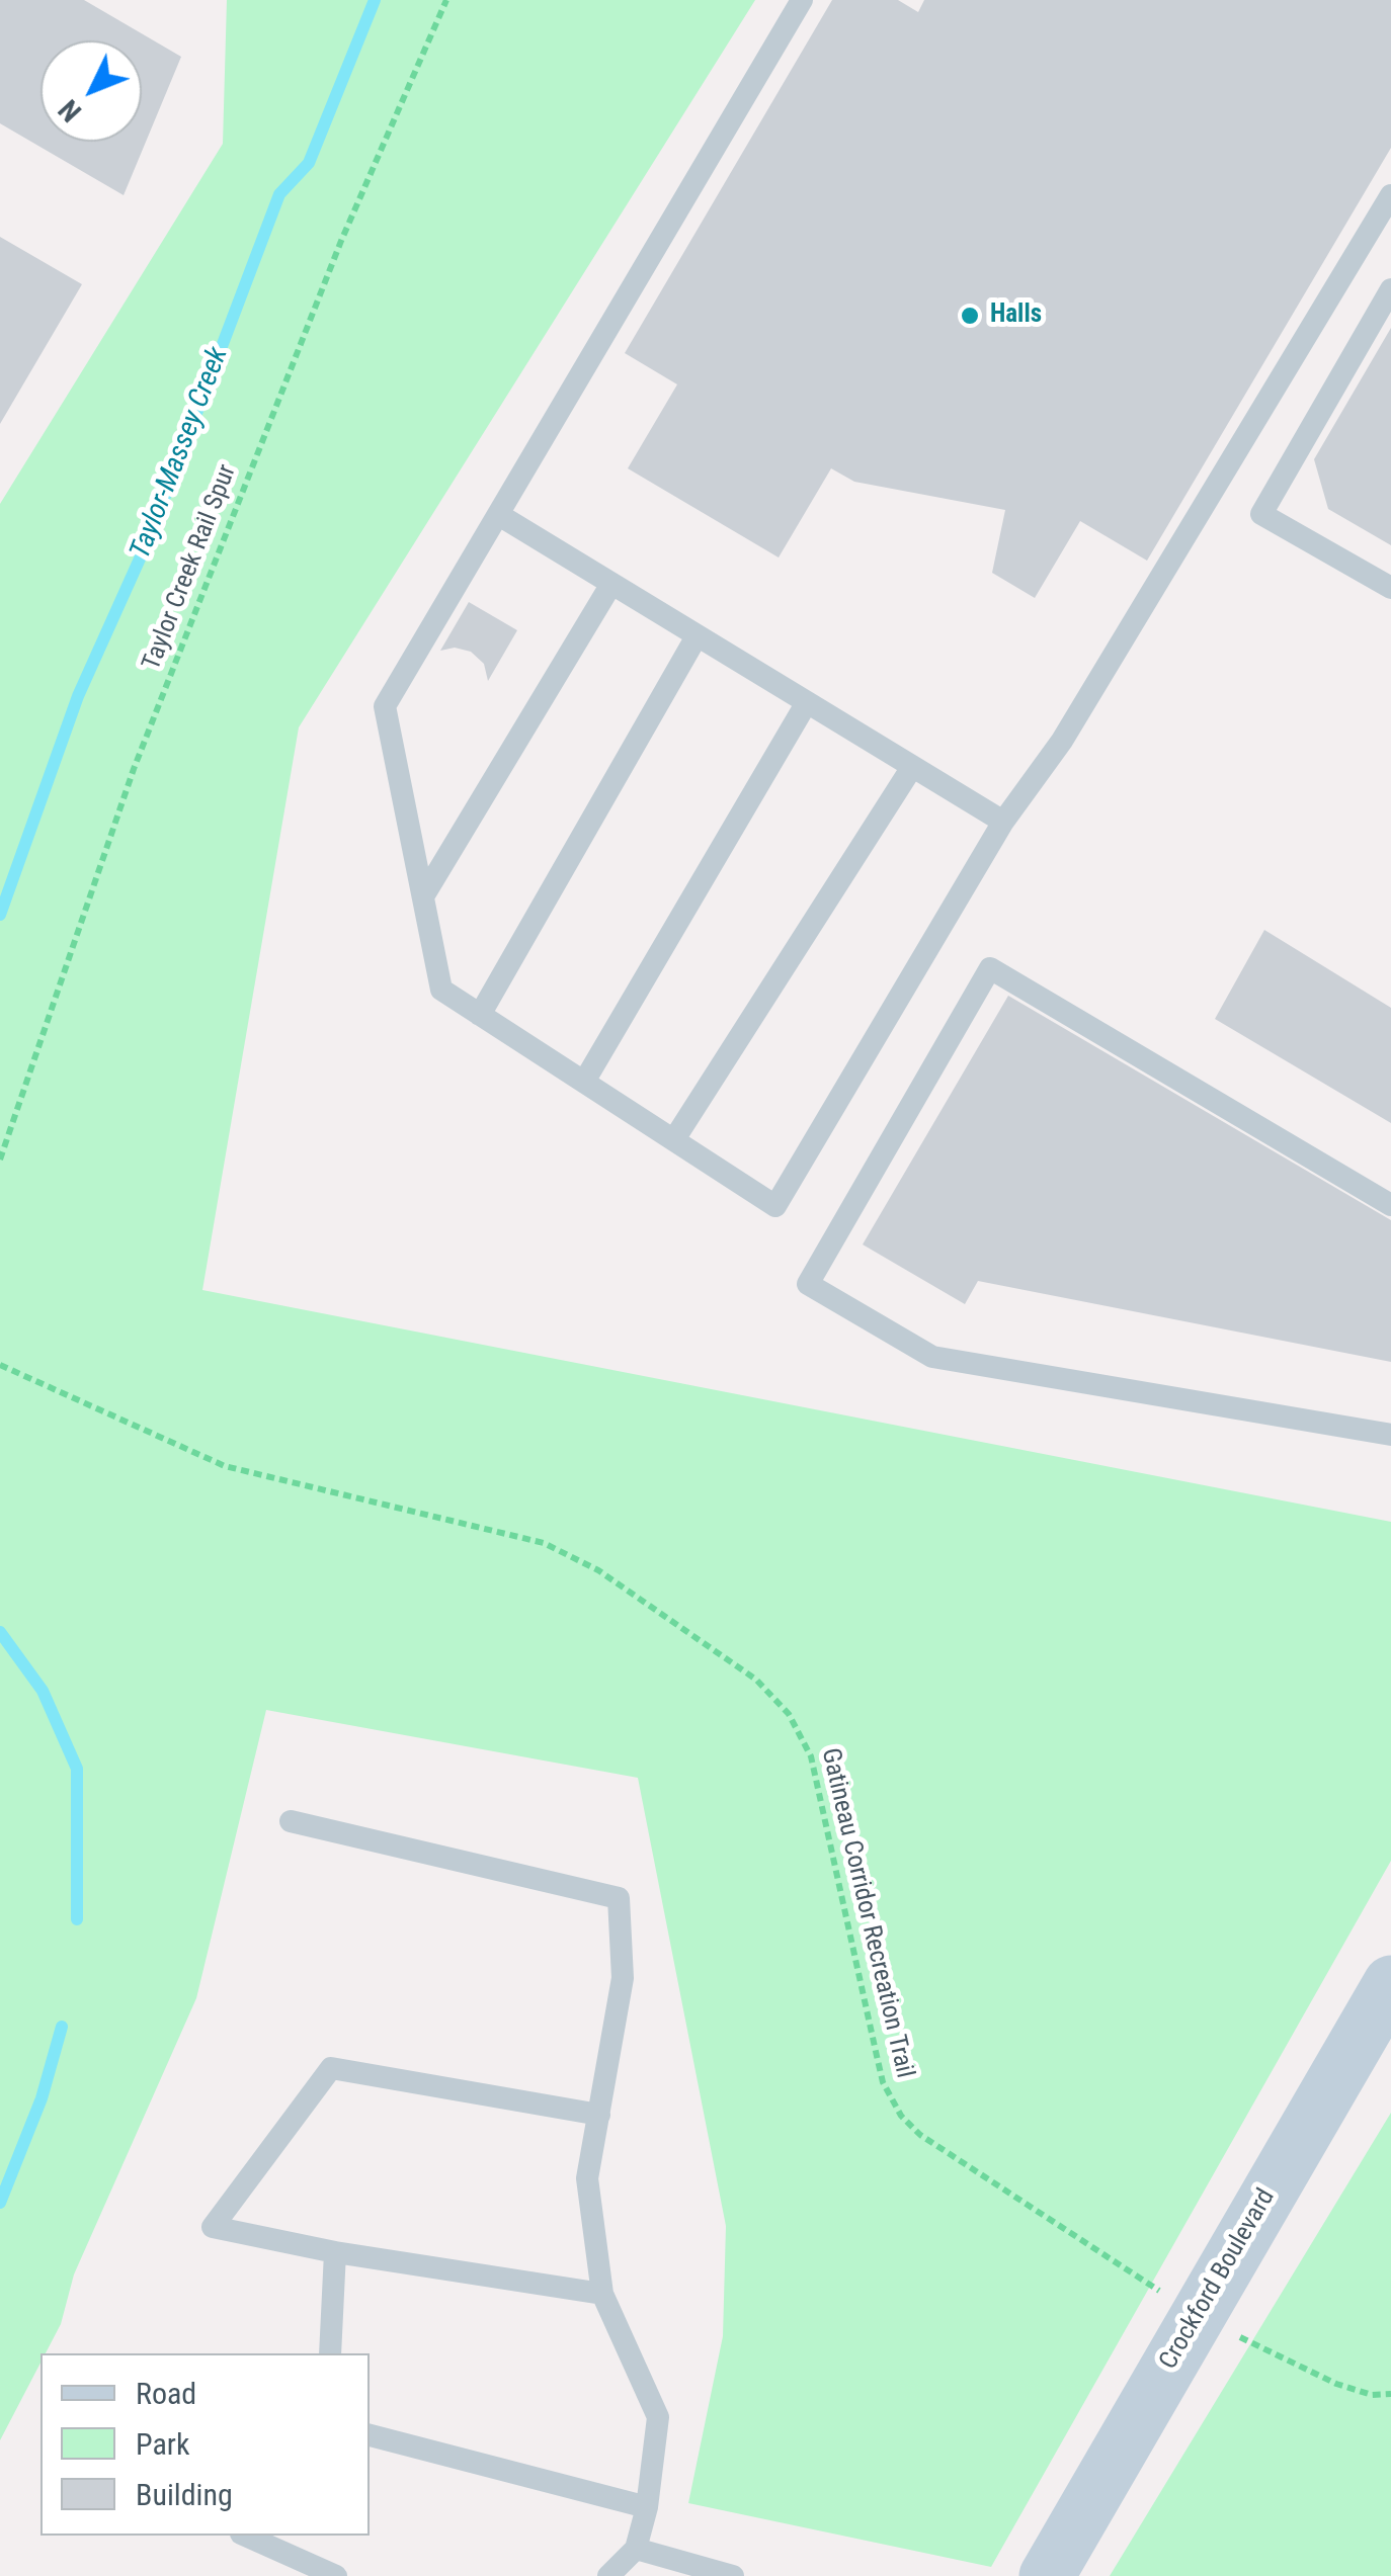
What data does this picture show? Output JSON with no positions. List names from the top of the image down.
{
  "streets": {
    "street": ["Crockford Boulevard"],
    "path": ["Taylor Creek Rail Spur", "Gatineau Corridor Recreation Trail"]
  },
  "water": ["Taylor-Massey Creek"],
  "places": ["Halls"],
  "legend": ["Road", "Park", "Building"],
  "north": "bottom left"
}
